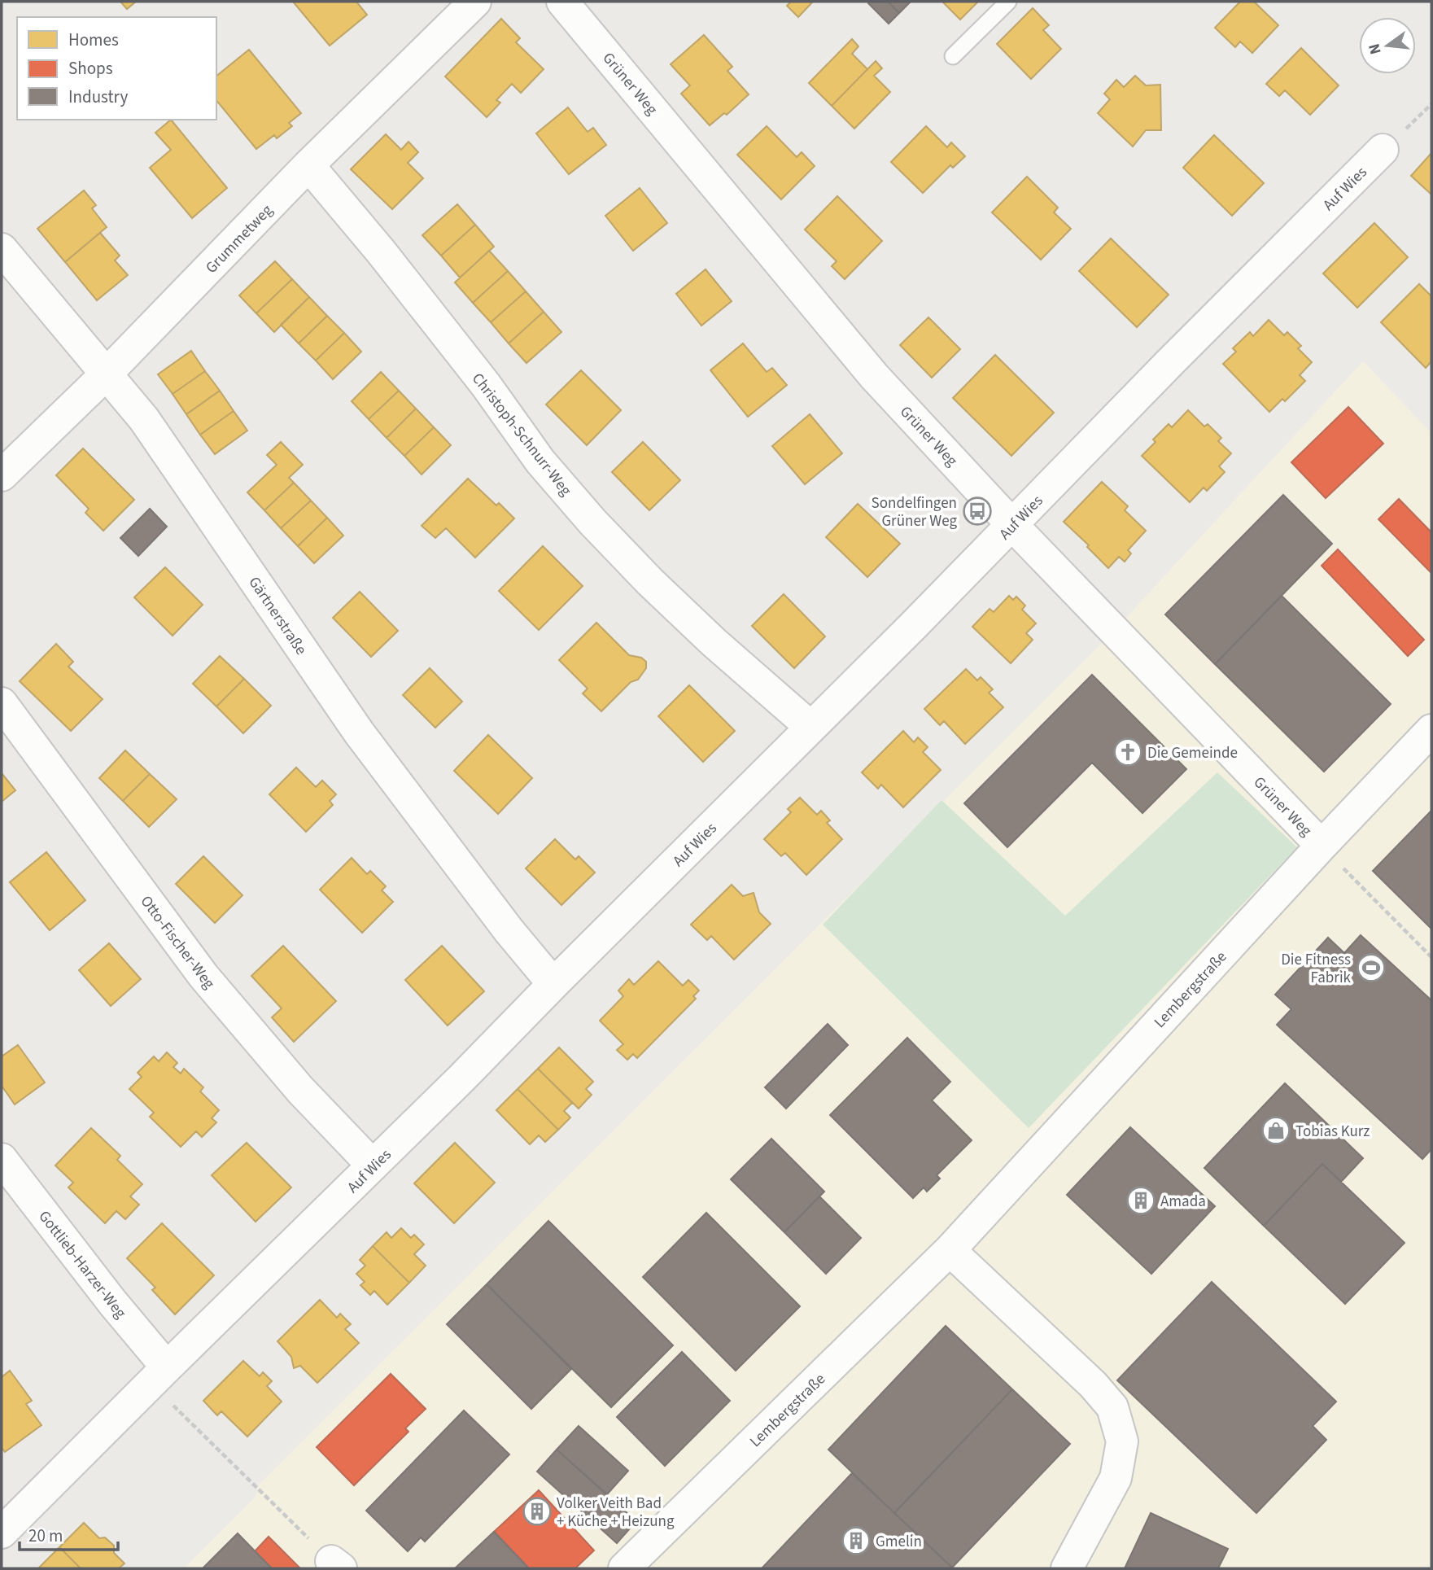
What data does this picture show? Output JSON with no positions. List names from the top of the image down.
{
  "streets": {
    "street": [
      "Grüner Weg",
      "Auf Wies",
      "Grummetweg",
      "Christoph-Schnurr-Weg",
      "Gärtnerstraße",
      "Otto-Fischer-Weg",
      "Lembergstraße",
      "Gottlieb-Harzer-Weg"
    ]
  },
  "crossings": [
    ["Grüner Weg", "Auf Wies"],
    ["Grüner Weg", "Lembergstraße"],
    ["Auf Wies", "Christoph-Schnurr-Weg"],
    ["Auf Wies", "Gärtnerstraße"],
    ["Auf Wies", "Otto-Fischer-Weg"],
    ["Auf Wies", "Gottlieb-Harzer-Weg"],
    ["Grummetweg", "Christoph-Schnurr-Weg"],
    ["Grummetweg", "Gärtnerstraße"]
  ],
  "places": {
    "bus stop": ["Sondelfingen Grüner Weg"],
    "church": ["Die Gemeinde"],
    "sports": ["Die Fitness Fabrik"],
    "shop": ["Tobias Kurz"],
    "building": ["Amada", "Volker Veith Bad + Küche + Heizung", "Gmelin"]
  },
  "legend": ["Homes", "Shops", "Industry"],
  "scale_bar": "20 m",
  "north": "left"
}
